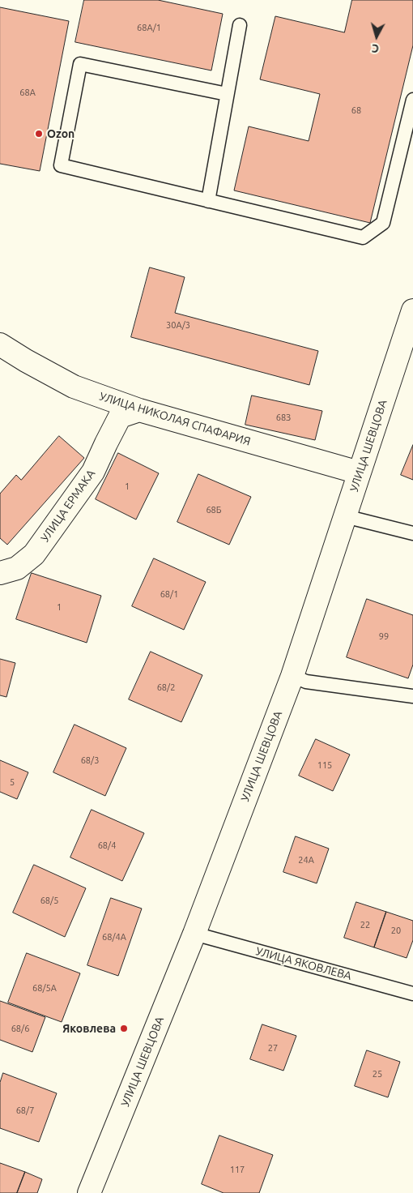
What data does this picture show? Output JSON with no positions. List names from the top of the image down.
{
  "streets": {
    "main road": ["УЛИЦА НИКОЛАЯ СПАФАРИЯ", "УЛИЦА ШЕВЦОВА", "УЛИЦА ЕРМАКА"],
    "lane": ["УЛИЦА ЯКОВЛЕВА"]
  },
  "crossings": [
    ["УЛИЦА НИКОЛАЯ СПАФАРИЯ", "УЛИЦА ШЕВЦОВА"],
    ["УЛИЦА НИКОЛАЯ СПАФАРИЯ", "УЛИЦА ЕРМАКА"],
    ["УЛИЦА ШЕВЦОВА", "УЛИЦА ЯКОВЛЕВА"]
  ],
  "places": ["Ozon", "Яковлева"],
  "house_numbers": [
    "68А/1",
    "68А",
    "68",
    "30А/3",
    "68З",
    "1",
    "68Б",
    "68/1",
    "1",
    "99",
    "68/2",
    "68/3",
    "115",
    "5",
    "68/4",
    "24А",
    "68/5",
    "22",
    "20",
    "68/4А",
    "68/5А",
    "68/6",
    "27",
    "25",
    "68/7",
    "117"
  ],
  "north": "bottom"
}
